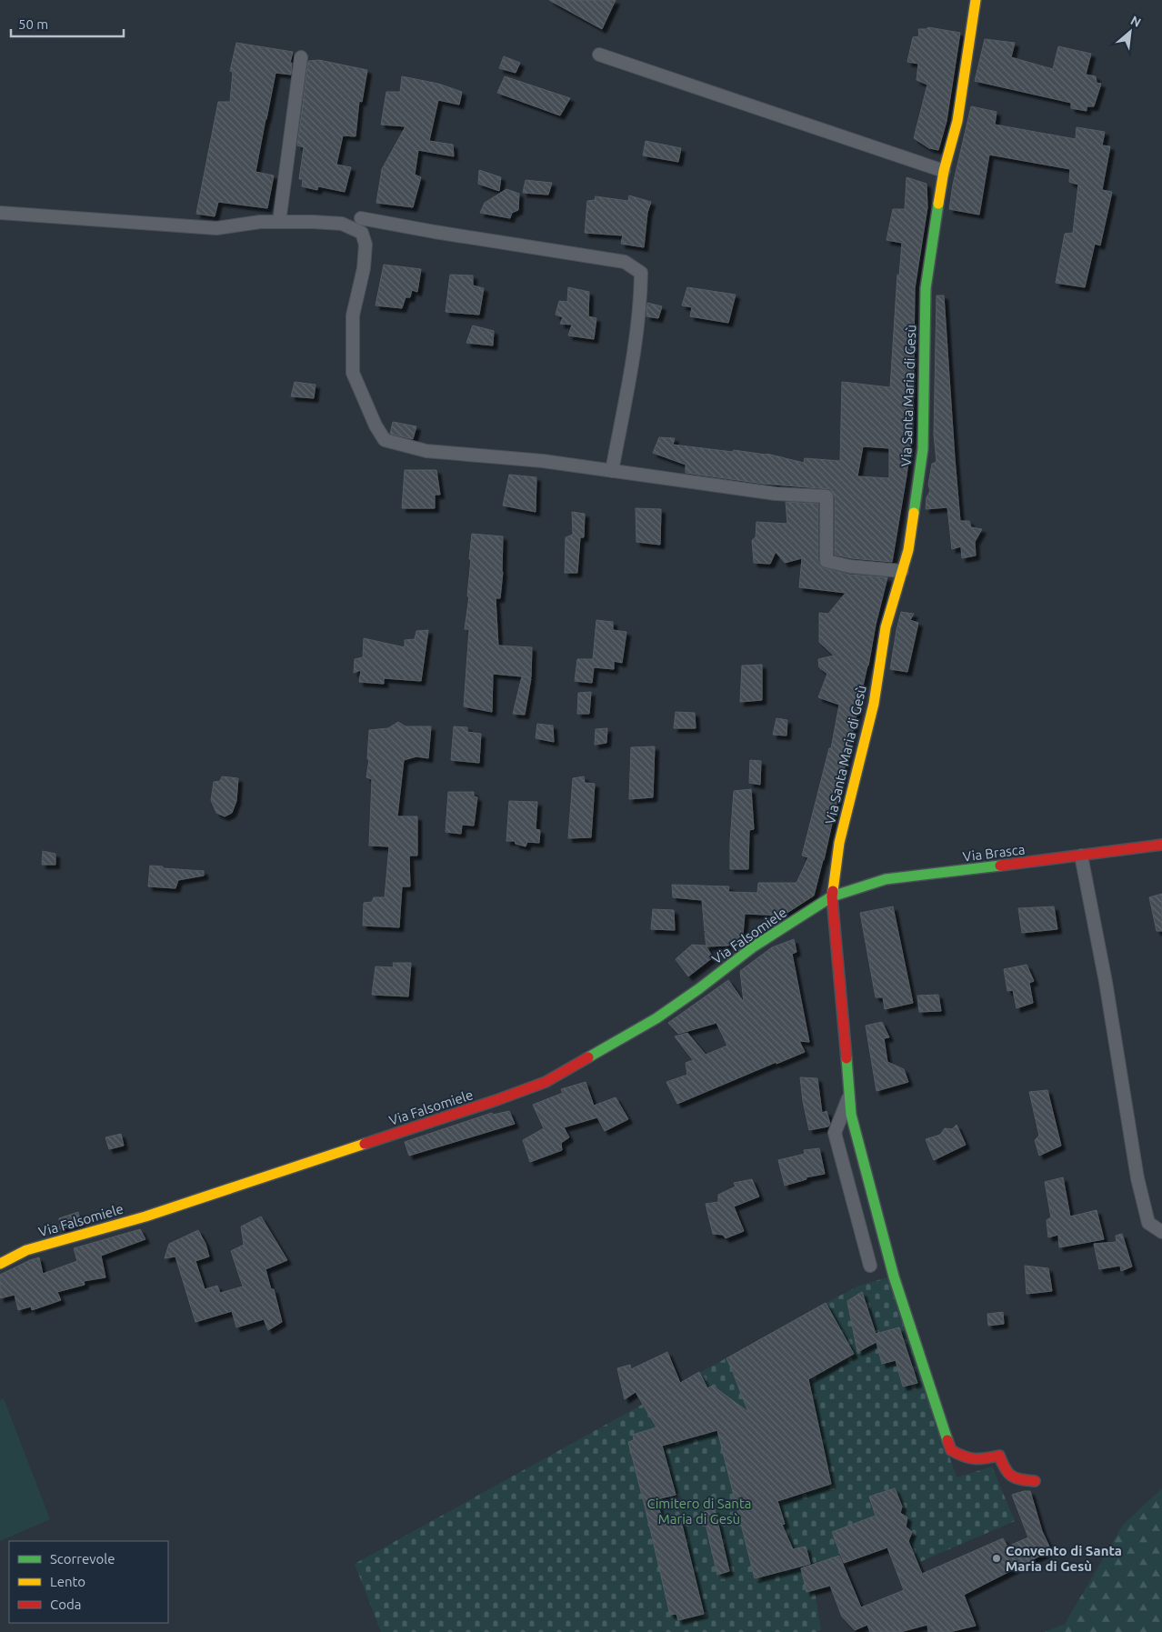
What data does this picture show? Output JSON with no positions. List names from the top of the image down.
{
  "streets": {
    "street": ["Via Santa Maria di Gesù", "Via Brasca", "Via Falsomiele"]
  },
  "crossings": [
    ["Via Santa Maria di Gesù", "Via Brasca"],
    ["Via Santa Maria di Gesù", "Via Falsomiele"],
    ["Via Brasca", "Via Falsomiele"]
  ],
  "parks": ["Cimitero di Santa Maria di Gesù"],
  "places": ["Convento di Santa Maria di Gesù"],
  "legend": ["Scorrevole", "Lento", "Coda"],
  "scale_bar": "50 m",
  "north": "top right"
}
